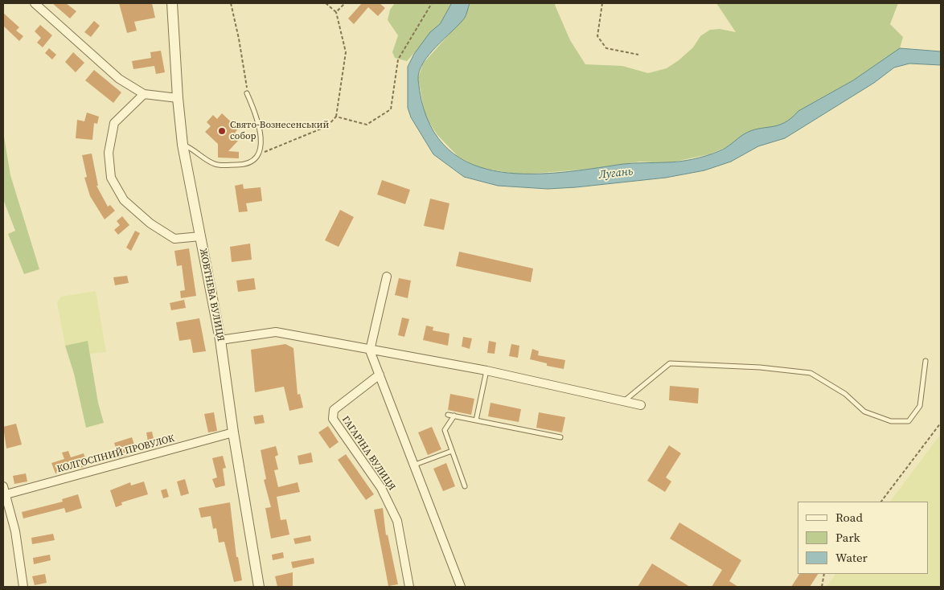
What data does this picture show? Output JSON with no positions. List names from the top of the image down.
{
  "streets": {
    "street": ["ЖОВТНЕВА ВУЛИЦЯ", "ГАГАРІНА ВУЛИЦЯ", "КОЛГОСПНИЙ ПРОВУЛОК"]
  },
  "crossings": [
    ["ЖОВТНЕВА ВУЛИЦЯ", "КОЛГОСПНИЙ ПРОВУЛОК"]
  ],
  "water": ["Лугань"],
  "places": ["Свято-Вознесенський собор"],
  "legend": ["Road", "Park", "Water"]
}
